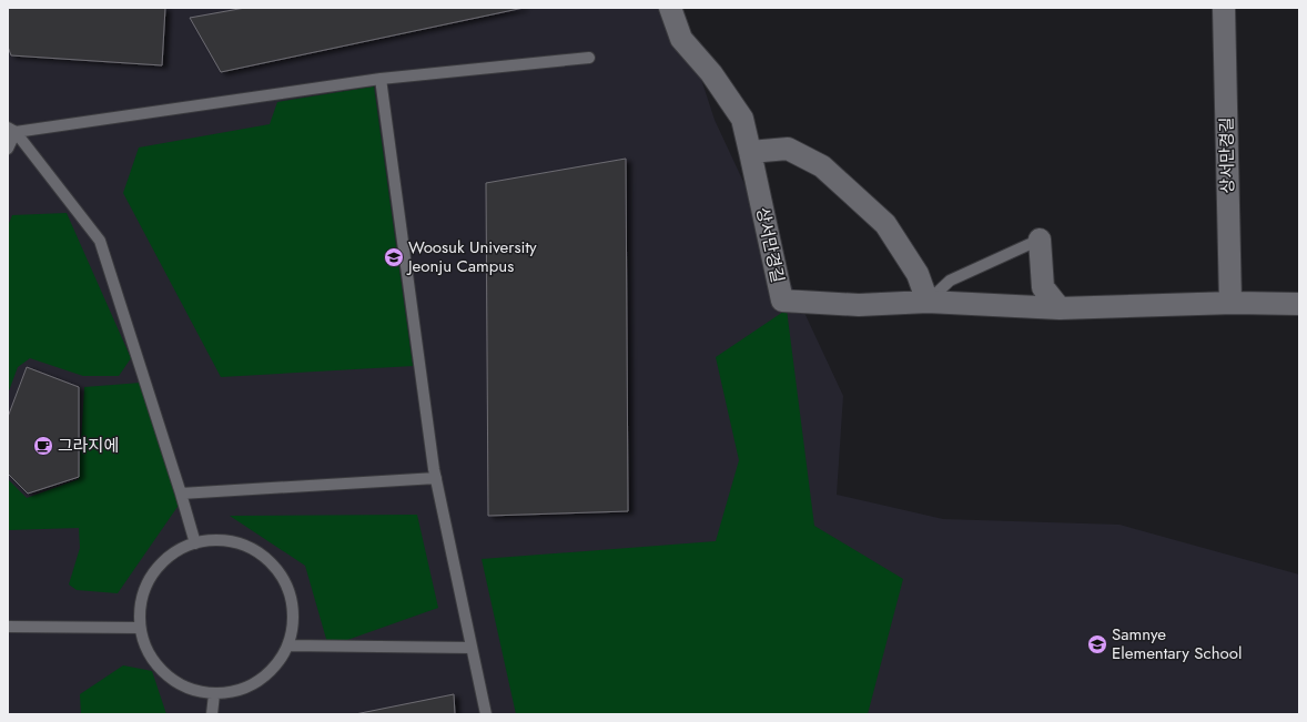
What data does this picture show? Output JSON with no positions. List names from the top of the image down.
{
  "streets": {
    "street": ["상서만경길"]
  },
  "places": {
    "school or university": ["Woosuk University Jeonju Campus", "Samnye Elementary School"],
    "cafe": ["그라지에"]
  }
}
